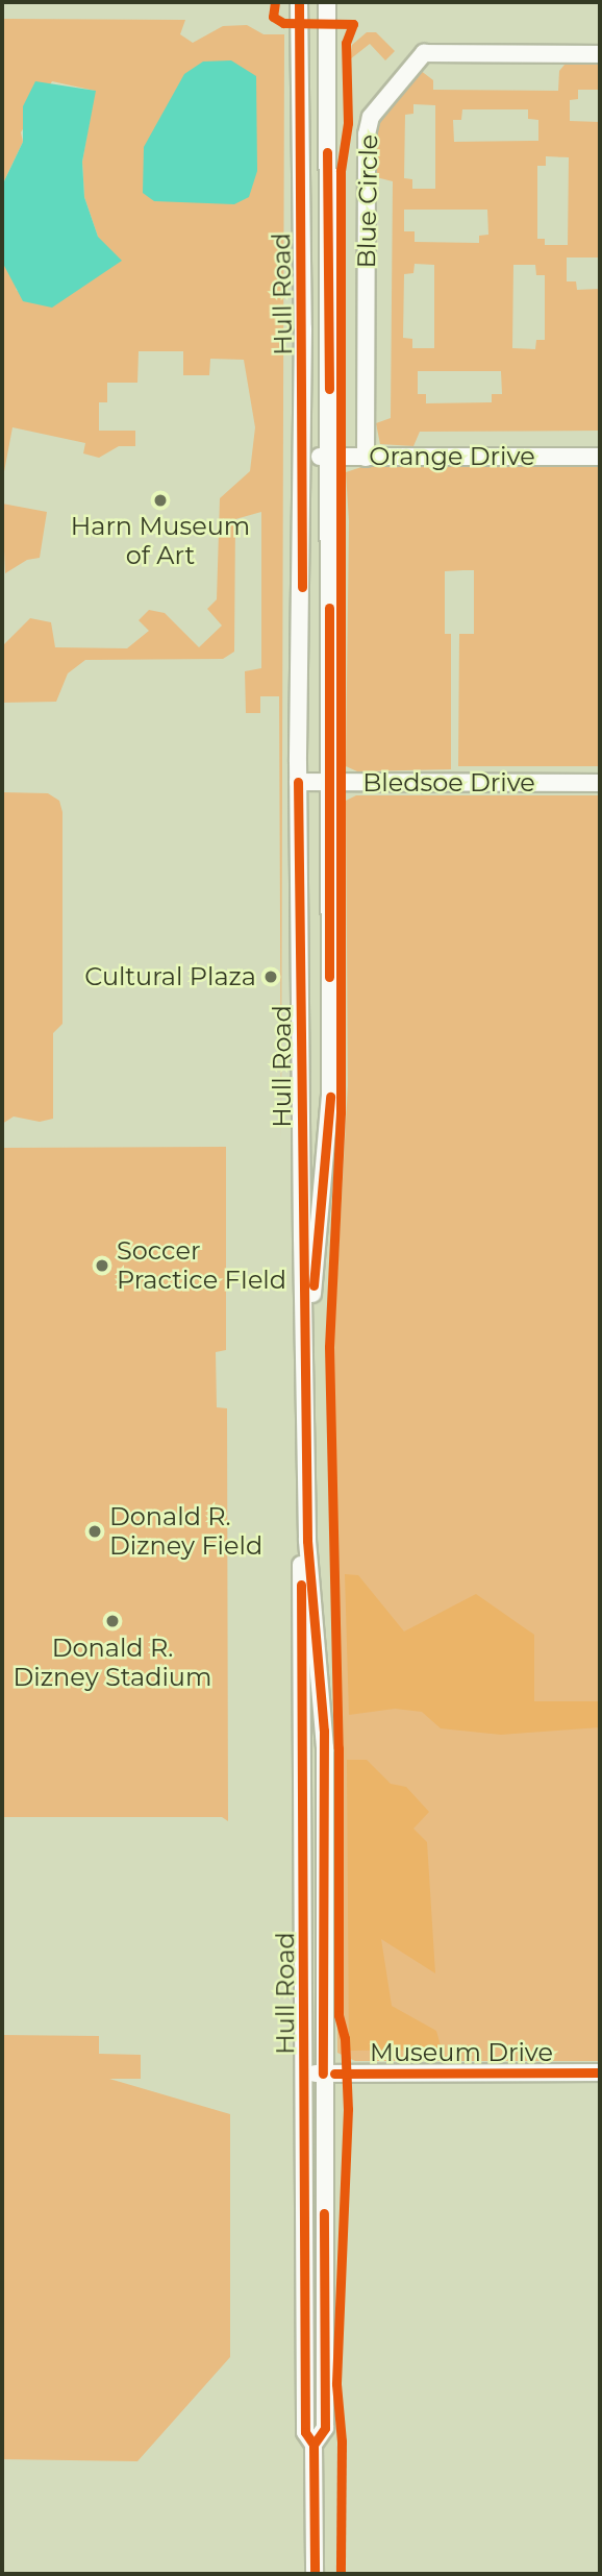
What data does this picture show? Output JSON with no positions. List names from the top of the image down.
{
  "streets": {
    "street": [
      "Blue Circle",
      "Hull Road",
      "Orange Drive",
      "Bledsoe Drive",
      "Museum Drive"
    ]
  },
  "crossings": [
    ["Blue Circle", "Orange Drive"],
    ["Hull Road", "Orange Drive"],
    ["Hull Road", "Bledsoe Drive"],
    ["Hull Road", "Museum Drive"]
  ],
  "places": [
    "Harn Museum of Art",
    "Cultural Plaza",
    "Soccer Practice FIeld",
    "Donald R. Dizney Field",
    "Donald R. Dizney Stadium"
  ]
}
